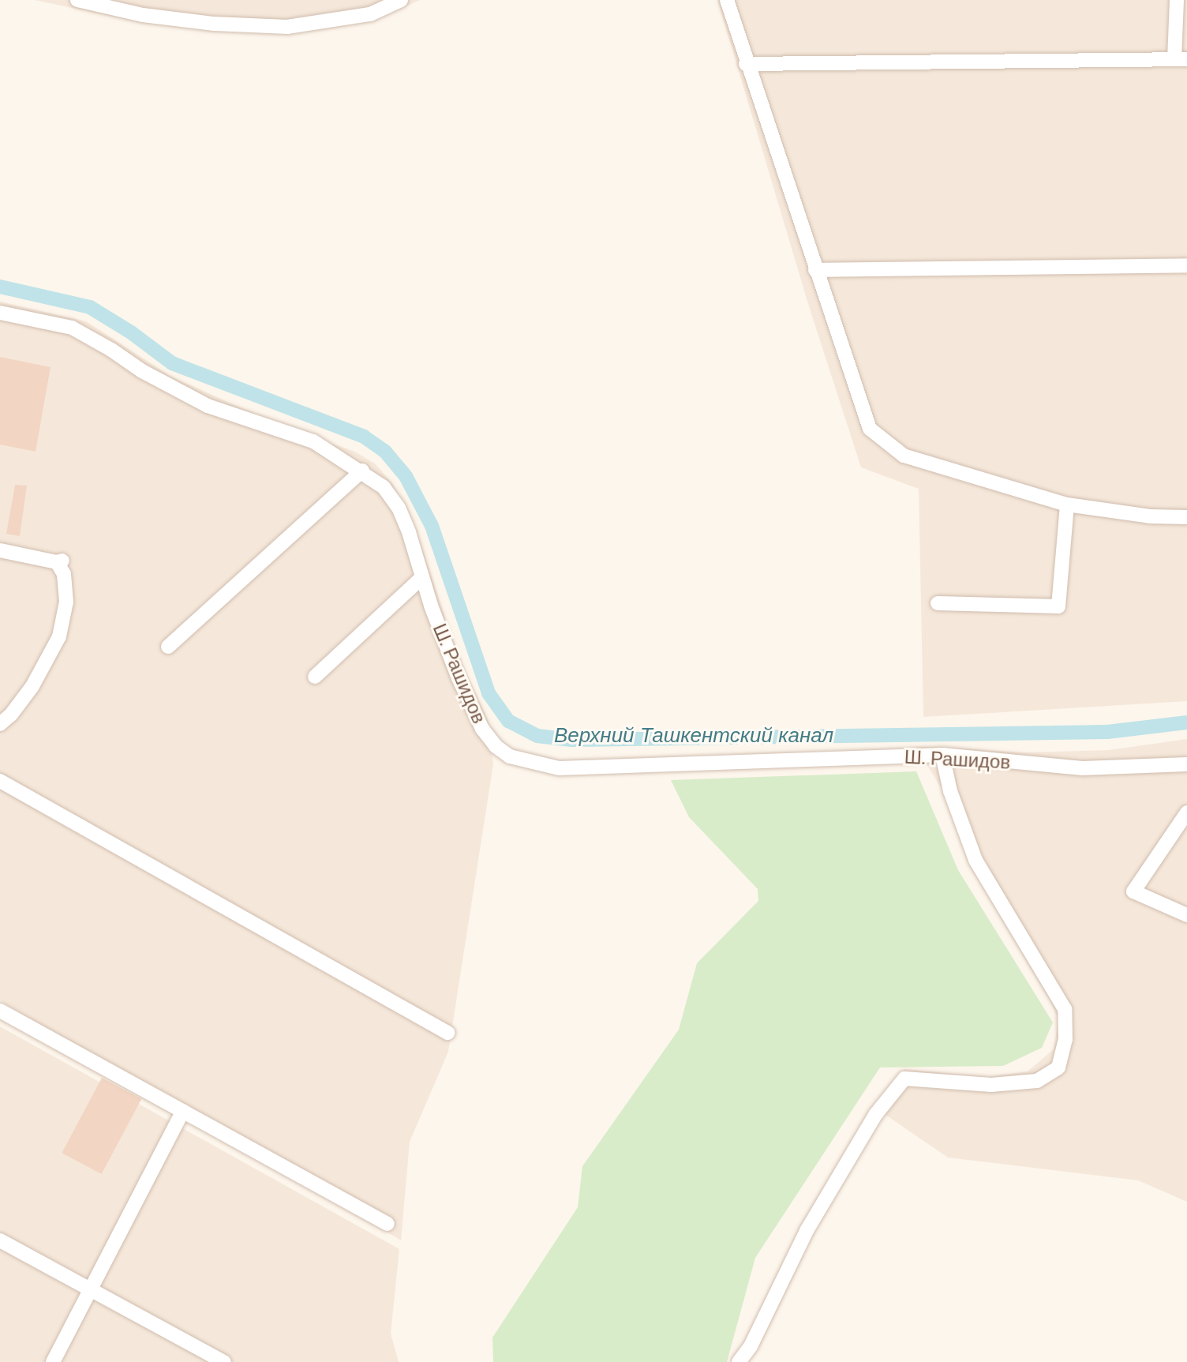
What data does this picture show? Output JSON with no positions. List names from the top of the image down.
{
  "streets": {
    "street": ["Ш. Рашидов"]
  },
  "water": ["Верхний Ташкентский канал"]
}
